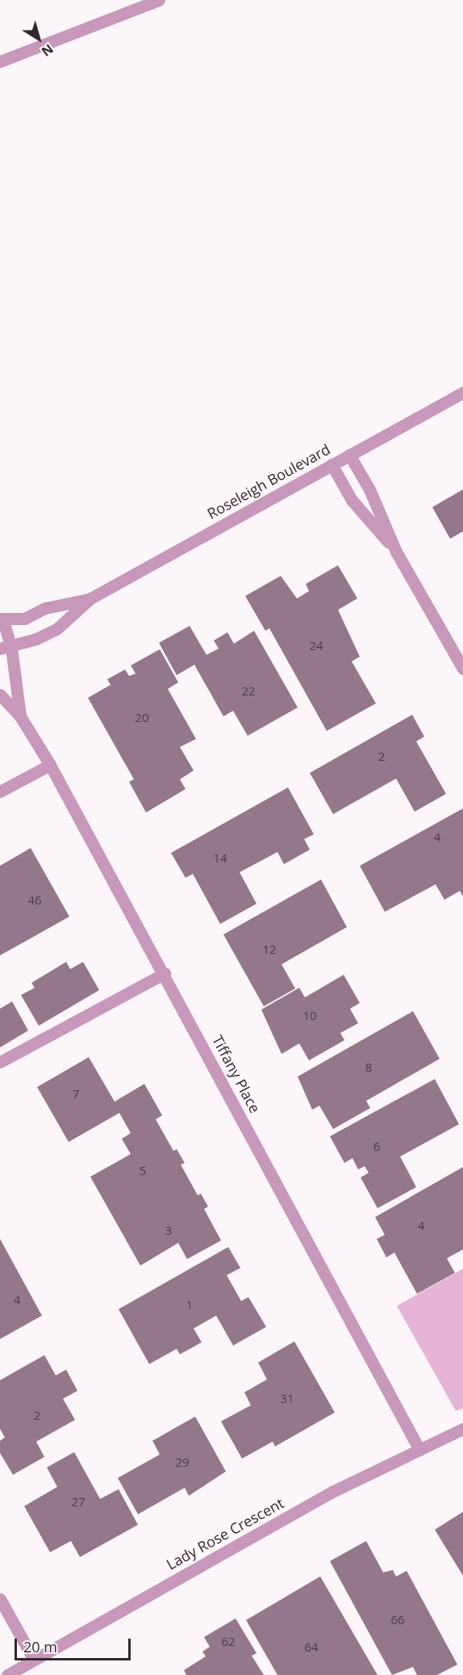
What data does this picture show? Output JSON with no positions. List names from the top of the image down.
{
  "streets": {
    "street": ["Roseleigh Boulevard", "Tiffany Place", "Lady Rose Crescent"]
  },
  "crossings": [
    ["Roseleigh Boulevard", "Tiffany Place"],
    ["Tiffany Place", "Lady Rose Crescent"]
  ],
  "house_numbers": [
    "24",
    "22",
    "20",
    "2",
    "4",
    "14",
    "46",
    "12",
    "10",
    "8",
    "7",
    "6",
    "5",
    "4",
    "3",
    "4",
    "1",
    "31",
    "2",
    "29",
    "27",
    "66",
    "62",
    "64"
  ],
  "scale_bar": "20 m",
  "north": "bottom right"
}
